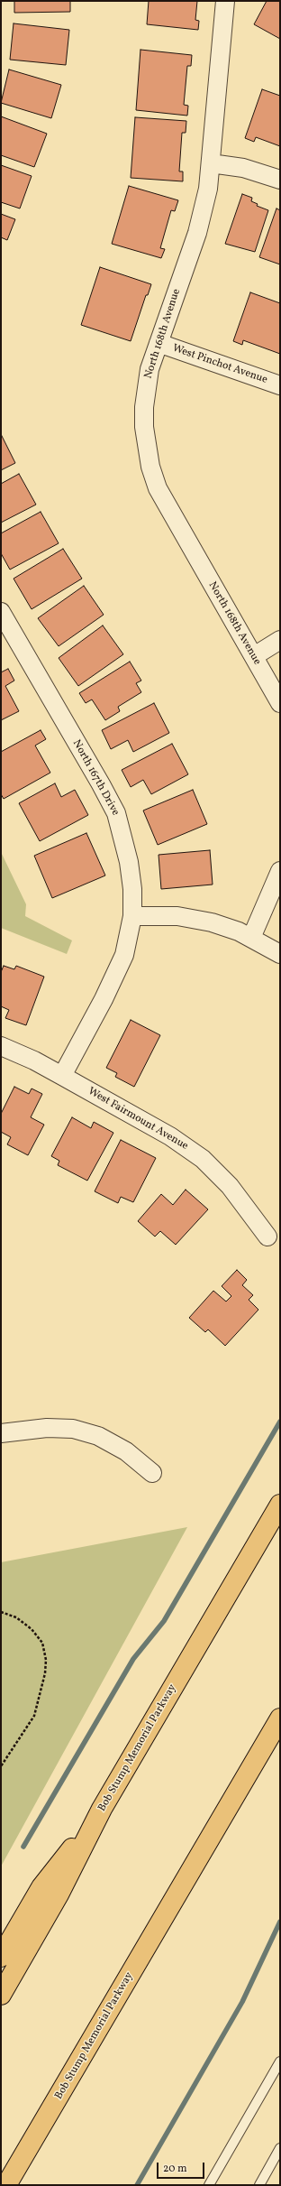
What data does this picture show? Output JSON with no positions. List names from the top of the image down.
{
  "streets": {
    "highway": ["Bob Stump Memorial Parkway"],
    "street": [
      "North 168th Avenue",
      "West Pinchot Avenue",
      "North 167th Drive",
      "West Fairmount Avenue"
    ]
  },
  "crossings": [
    ["North 168th Avenue", "West Pinchot Avenue"],
    ["North 167th Drive", "West Fairmount Avenue"]
  ],
  "scale_bar": "20 m"
}
